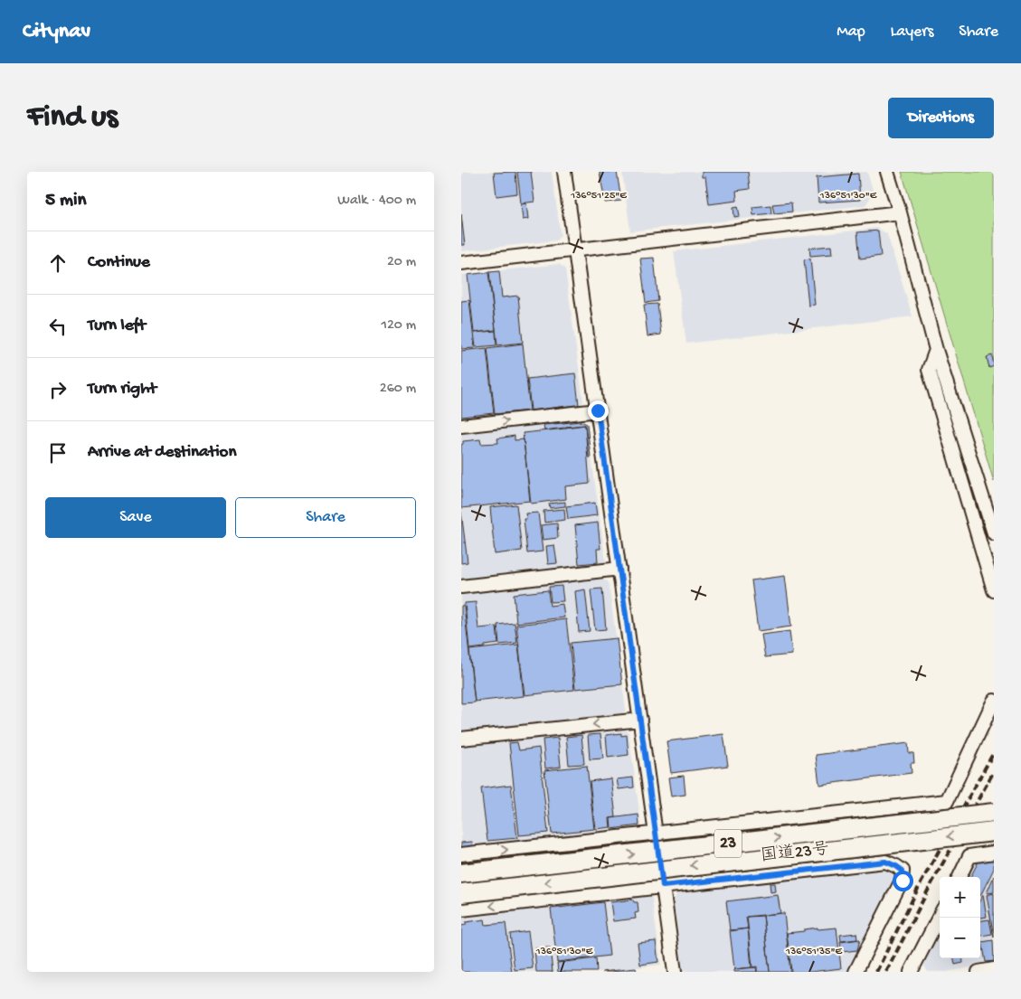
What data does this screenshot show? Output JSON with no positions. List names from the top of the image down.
{
  "streets": {
    "highway": ["23", "国道23号"]
  },
  "page": {
    "header": "Citynav",
    "nav": ["Map", "Layers", "Share"],
    "buttons": [
      "Directions",
      ["Save", "Share"]
    ],
    "title": "Find us",
    "heading": ["5 min", "Walk · 400 m"],
    "list": [
      ["Continue", "20 m"],
      ["Turn left", "120 m"],
      ["Turn right", "260 m"],
      "Arrive at destination"
    ],
    "map_buttons": ["+", "−"]
  },
  "coordinates": ["136°51'25\"E", "136°51'30\"E", "136°51'35\"E"]
}
